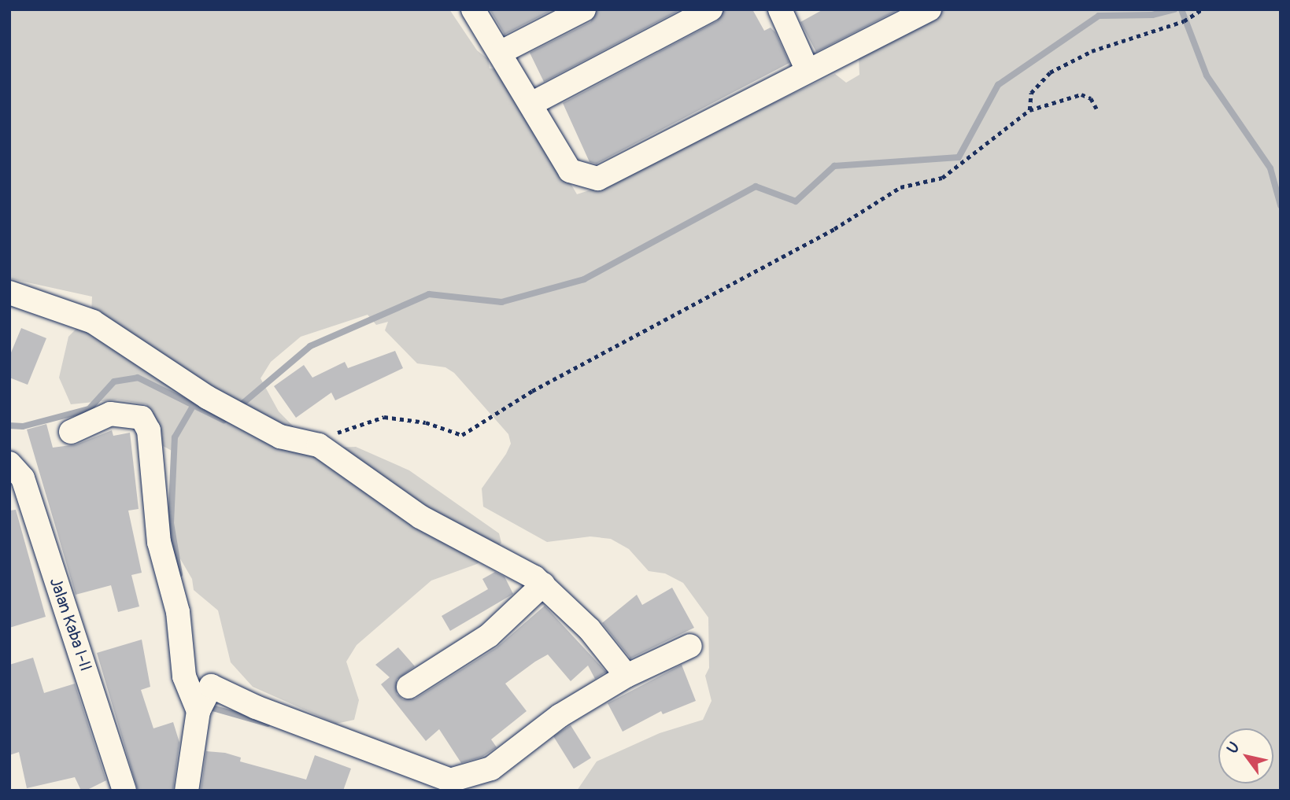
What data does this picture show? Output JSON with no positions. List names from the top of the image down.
{
  "streets": {
    "street": ["Jalan Kaba I-II"]
  },
  "north": "top left"
}
